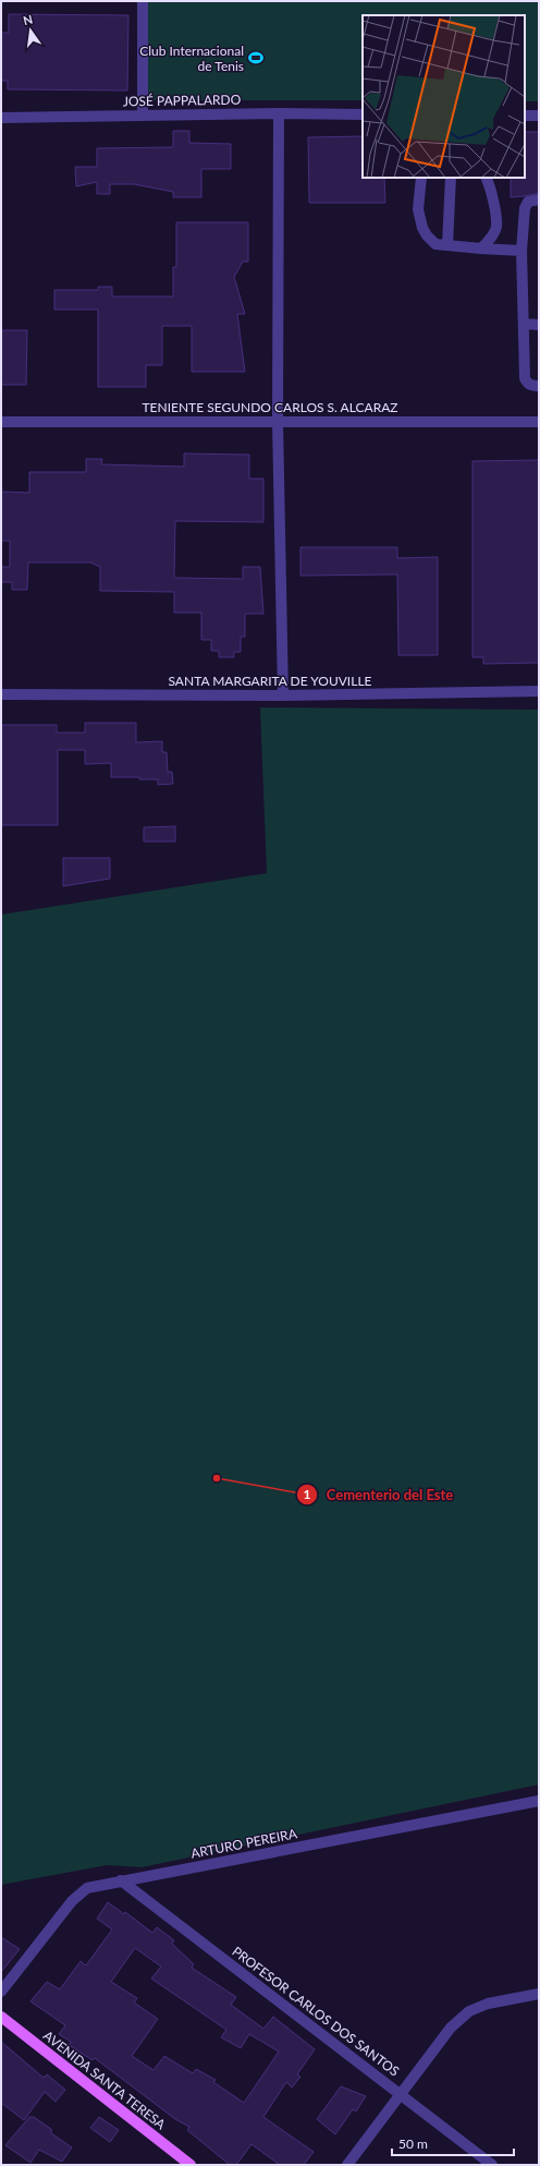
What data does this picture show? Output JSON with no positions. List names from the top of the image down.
{
  "streets": {
    "main road": ["AVENIDA SANTA TERESA"],
    "street": [
      "JOSÉ PAPPALARDO",
      "TENIENTE SEGUNDO CARLOS S. ALCARAZ",
      "SANTA MARGARITA DE YOUVILLE",
      "ARTURO PEREIRA",
      "PROFESOR CARLOS DOS SANTOS"
    ]
  },
  "crossings": [
    ["ARTURO PEREIRA", "PROFESOR CARLOS DOS SANTOS"]
  ],
  "places": {
    "sports": ["Club Internacional de Tenis"],
    "other": ["Cementerio del Este"]
  },
  "scale_bar": "50 m",
  "north": "top"
}
